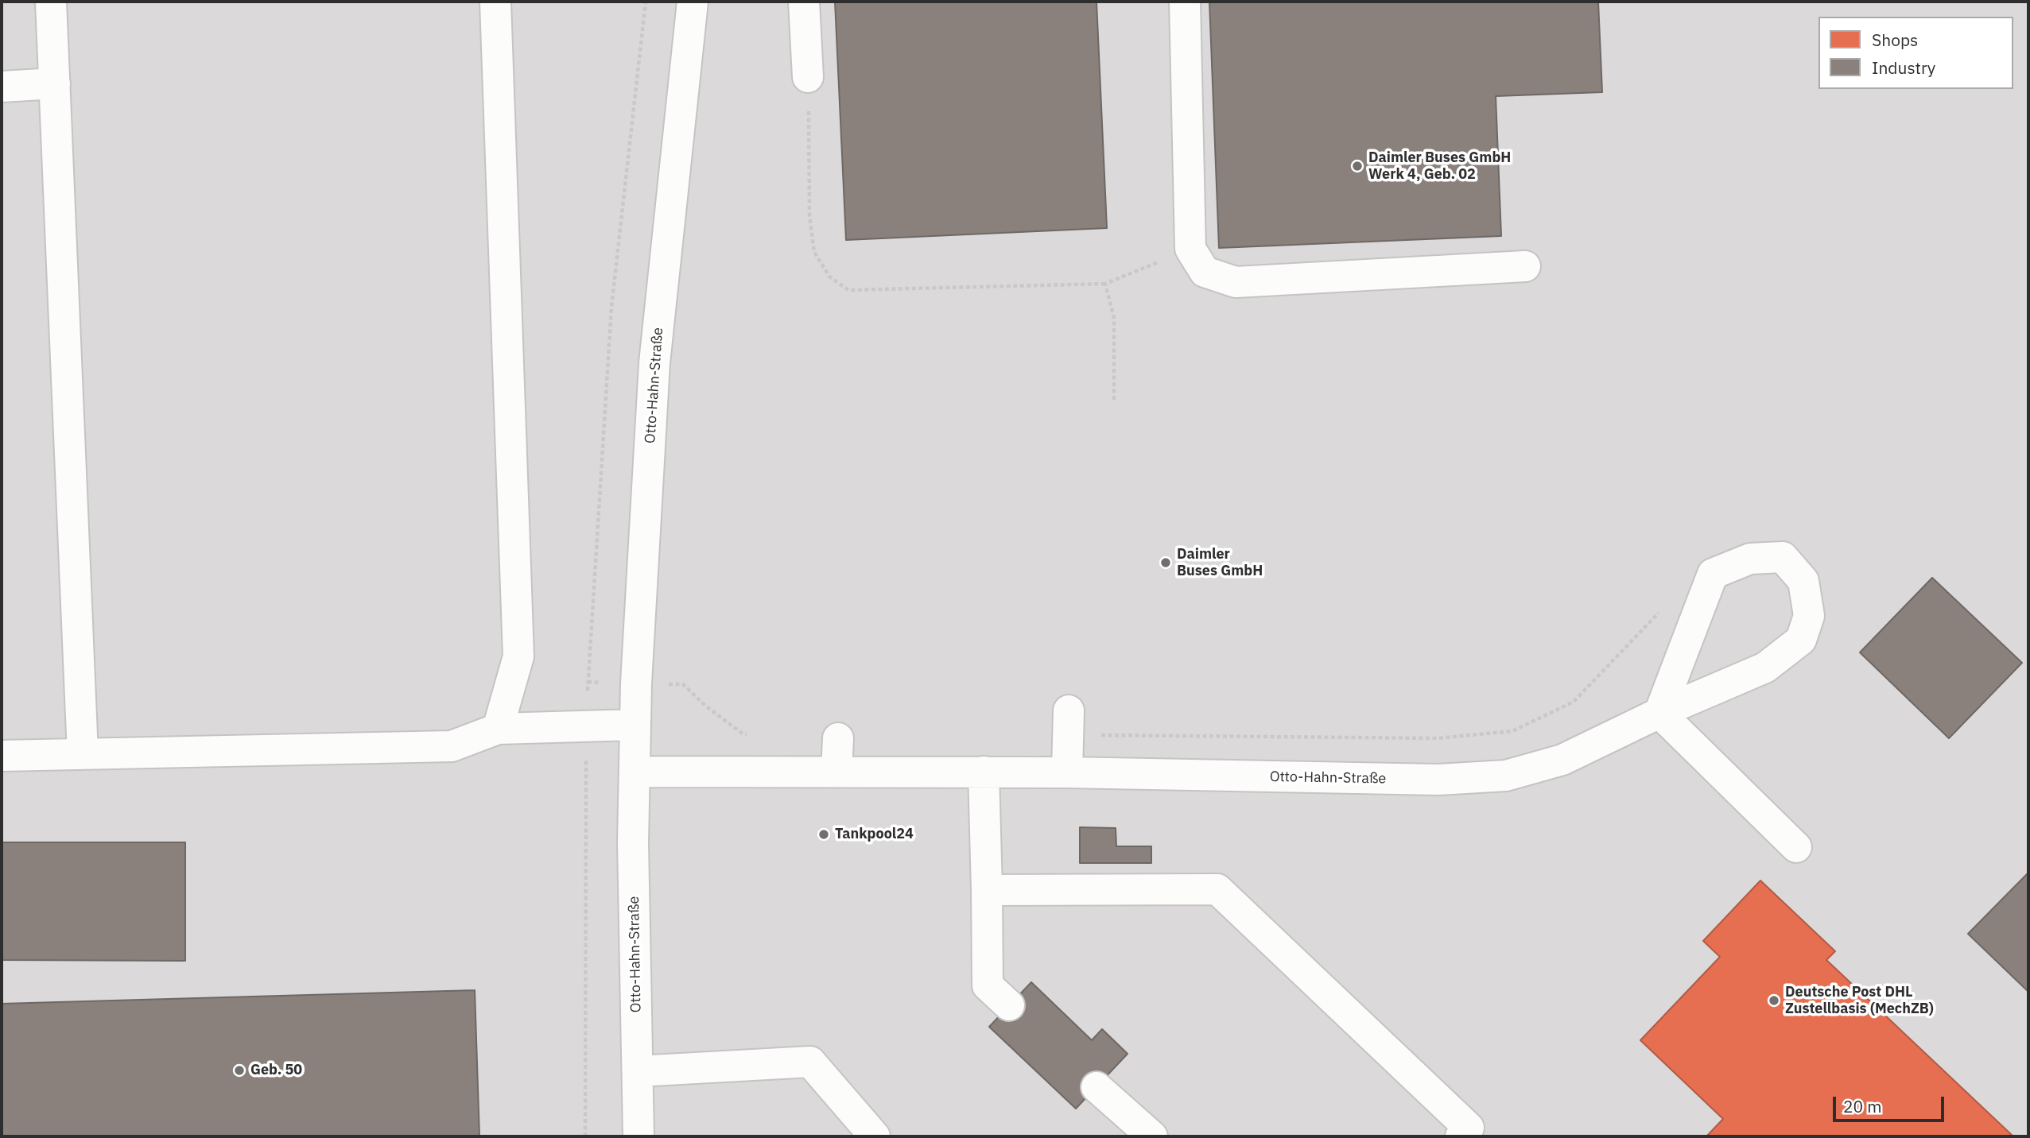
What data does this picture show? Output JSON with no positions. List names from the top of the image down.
{
  "streets": {
    "street": ["Otto-Hahn-Straße"]
  },
  "places": [
    "Daimler Buses GmbH Werk 4, Geb. 02",
    "Daimler Buses GmbH",
    "Tankpool24",
    "Deutsche Post DHL Zustellbasis (MechZB)",
    "Geb. 50"
  ],
  "legend": ["Shops", "Industry"],
  "scale_bar": "20 m"
}
